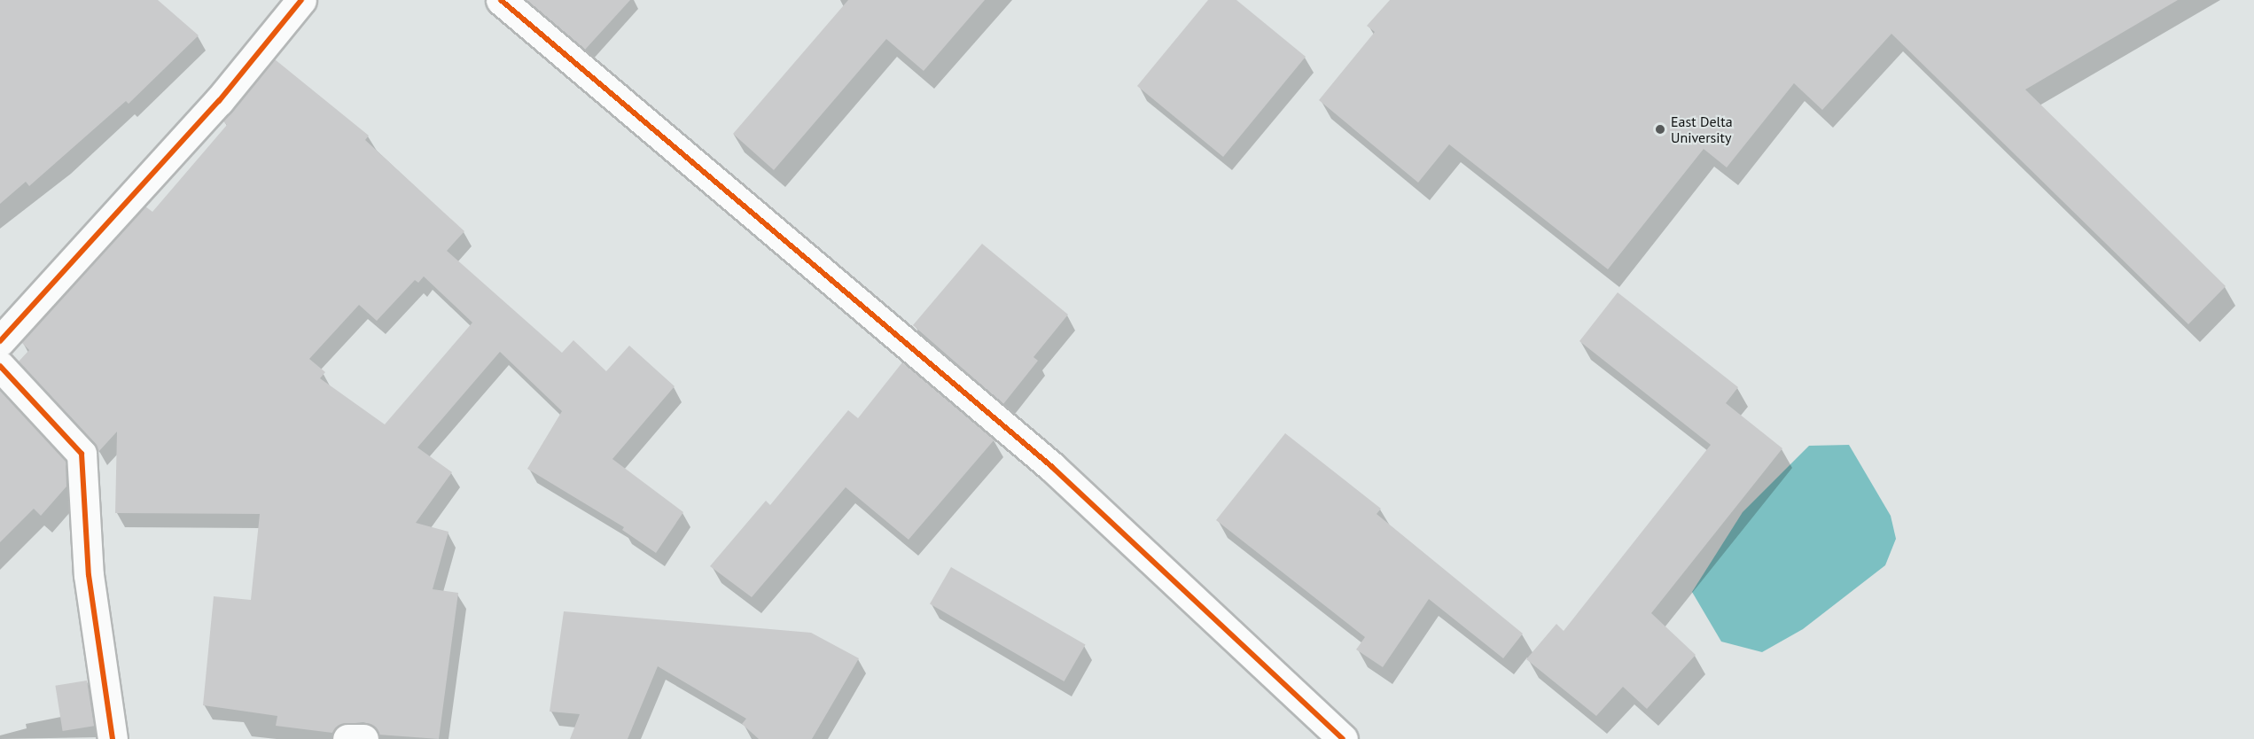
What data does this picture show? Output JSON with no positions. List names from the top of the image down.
{
  "places": ["East Delta University"]
}
